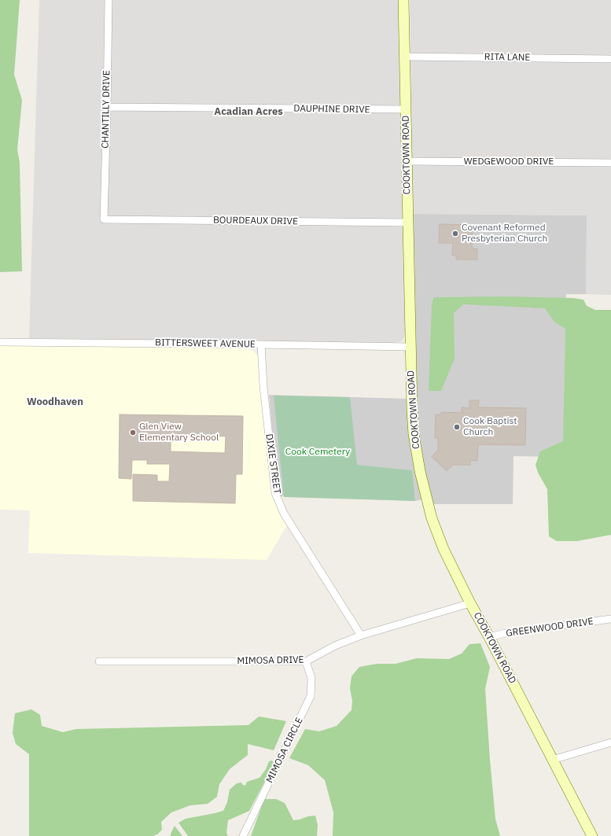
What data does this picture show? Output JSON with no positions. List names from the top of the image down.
{
  "streets": {
    "street": [
      "RITA LANE",
      "CHANTILLY DRIVE",
      "DAUPHINE DRIVE",
      "COOKTOWN ROAD",
      "WEDGEWOOD DRIVE",
      "BOURDEAUX DRIVE",
      "BITTERSWEET AVENUE",
      "DIXIE STREET",
      "GREENWOOD DRIVE",
      "MIMOSA DRIVE",
      "MIMOSA CIRCLE"
    ]
  },
  "crossings": [
    ["RITA LANE", "COOKTOWN ROAD"],
    ["CHANTILLY DRIVE", "DAUPHINE DRIVE"],
    ["CHANTILLY DRIVE", "BOURDEAUX DRIVE"],
    ["DAUPHINE DRIVE", "COOKTOWN ROAD"],
    ["COOKTOWN ROAD", "WEDGEWOOD DRIVE"],
    ["COOKTOWN ROAD", "BOURDEAUX DRIVE"],
    ["COOKTOWN ROAD", "BITTERSWEET AVENUE"],
    ["COOKTOWN ROAD", "GREENWOOD DRIVE"],
    ["COOKTOWN ROAD", "MIMOSA DRIVE"],
    ["BITTERSWEET AVENUE", "DIXIE STREET"],
    ["DIXIE STREET", "MIMOSA DRIVE"],
    ["MIMOSA DRIVE", "MIMOSA CIRCLE"]
  ],
  "districts": ["Acadian Acres", "Woodhaven"],
  "parks": ["Cook Cemetery"],
  "places": ["Covenant Reformed Presbyterian Church", "Cook Baptist Church", "Glen View Elementary School"]
}
